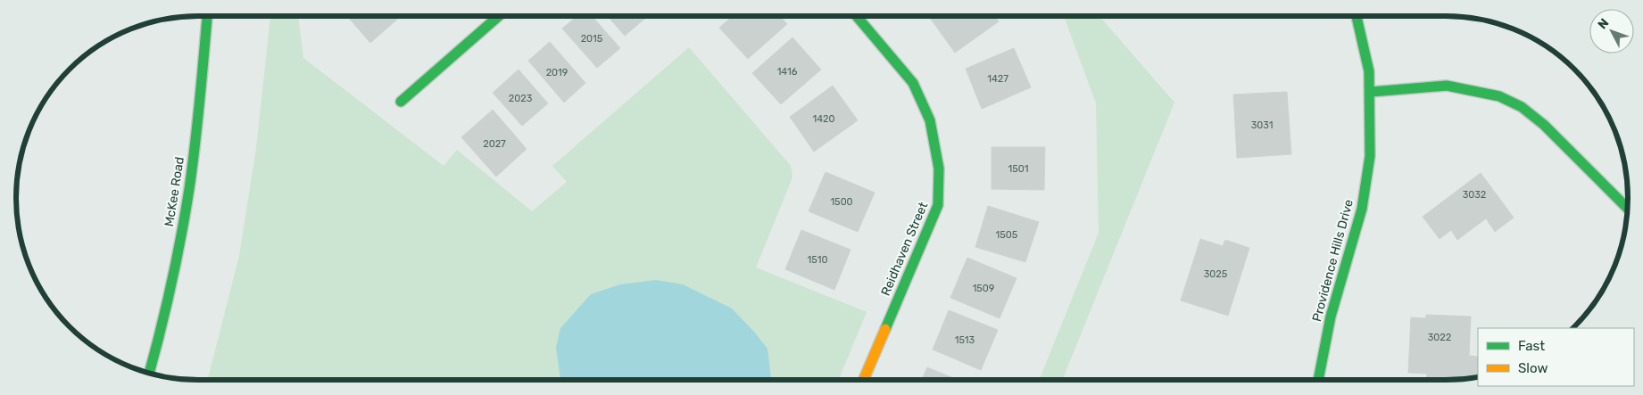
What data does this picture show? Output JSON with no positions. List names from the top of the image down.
{
  "streets": {
    "street": ["McKee Road", "Reidhaven Street", "Providence Hills Drive"]
  },
  "house_numbers": [
    "2015",
    "1416",
    "2019",
    "1427",
    "2023",
    "1420",
    "3031",
    "2027",
    "1501",
    "3032",
    "1500",
    "1505",
    "1510",
    "3025",
    "1509",
    "3022",
    "1513"
  ],
  "legend": ["Fast", "Slow"],
  "north": "top left"
}
